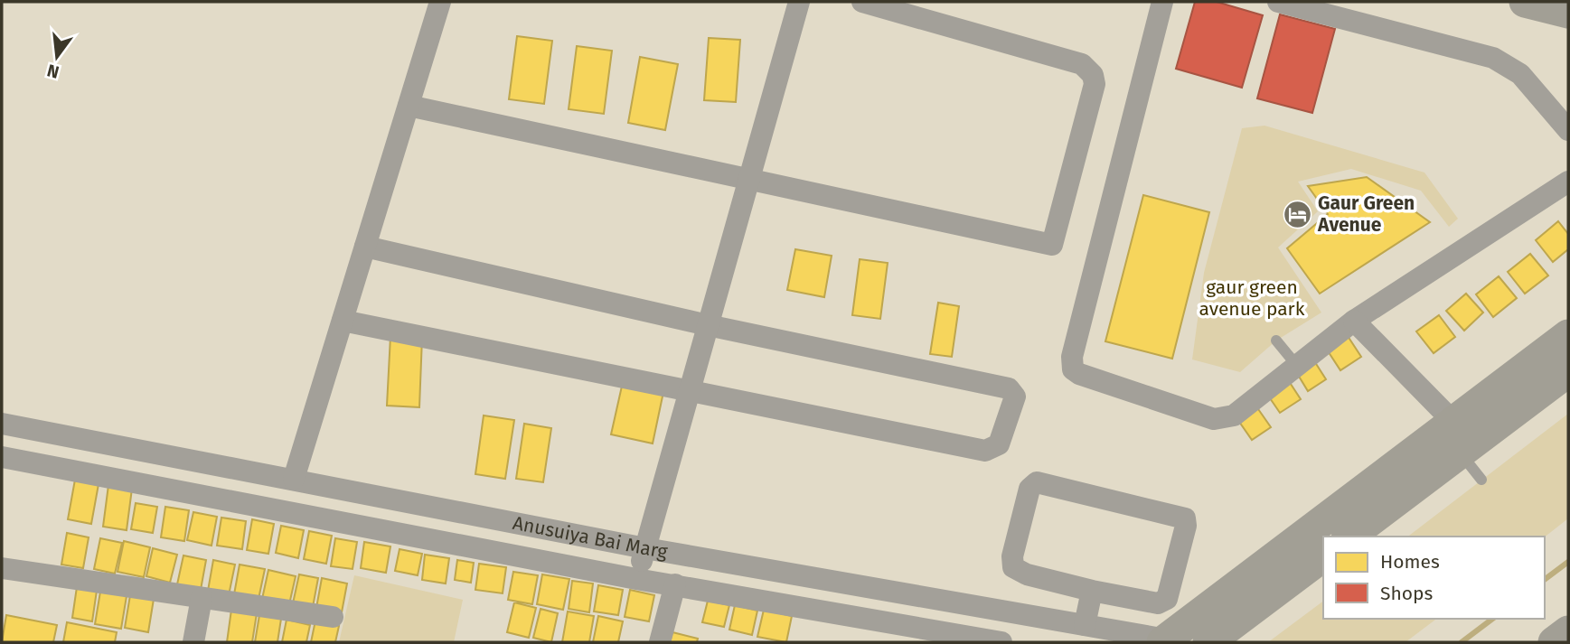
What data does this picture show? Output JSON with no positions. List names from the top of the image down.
{
  "streets": {
    "street": ["Anusuiya Bai Marg"]
  },
  "parks": ["gaur green avenue park"],
  "places": {
    "hotel": ["Gaur Green Avenue"]
  },
  "legend": ["Homes", "Shops"],
  "north": "bottom"
}
